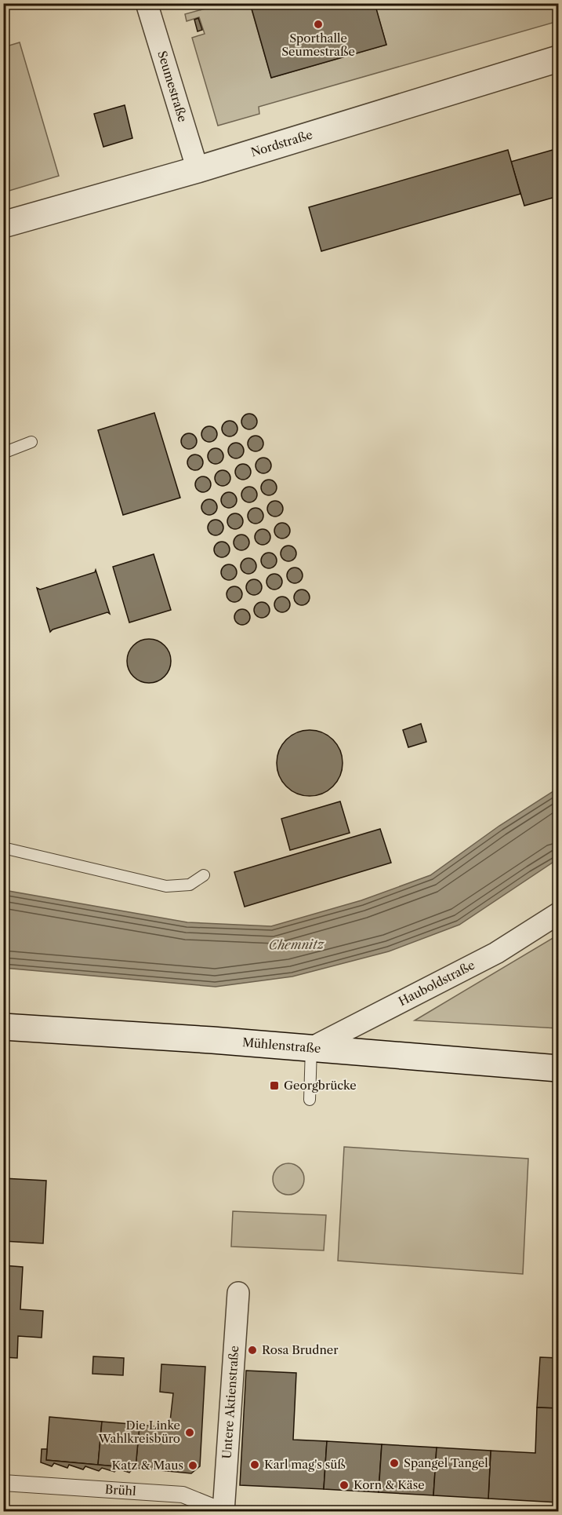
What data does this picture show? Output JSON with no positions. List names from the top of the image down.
{
  "streets": {
    "street": [
      "Seumestraße",
      "Nordstraße",
      "Hauboldstraße",
      "Mühlenstraße",
      "Untere Aktienstraße",
      "Brühl"
    ]
  },
  "crossings": [
    ["Seumestraße", "Nordstraße"],
    ["Hauboldstraße", "Mühlenstraße"],
    ["Untere Aktienstraße", "Brühl"]
  ],
  "water": ["Chemnitz"],
  "places": {
    "other": [
      "Sporthalle Seumestraße",
      "Rosa Brudner",
      "Die Linke Wahlkreisbüro",
      "Spangel Tangel",
      "Karl mag's süß",
      "Katz & Maus",
      "Korn & Käse"
    ],
    "transit": ["Georgbrücke"]
  }
}
